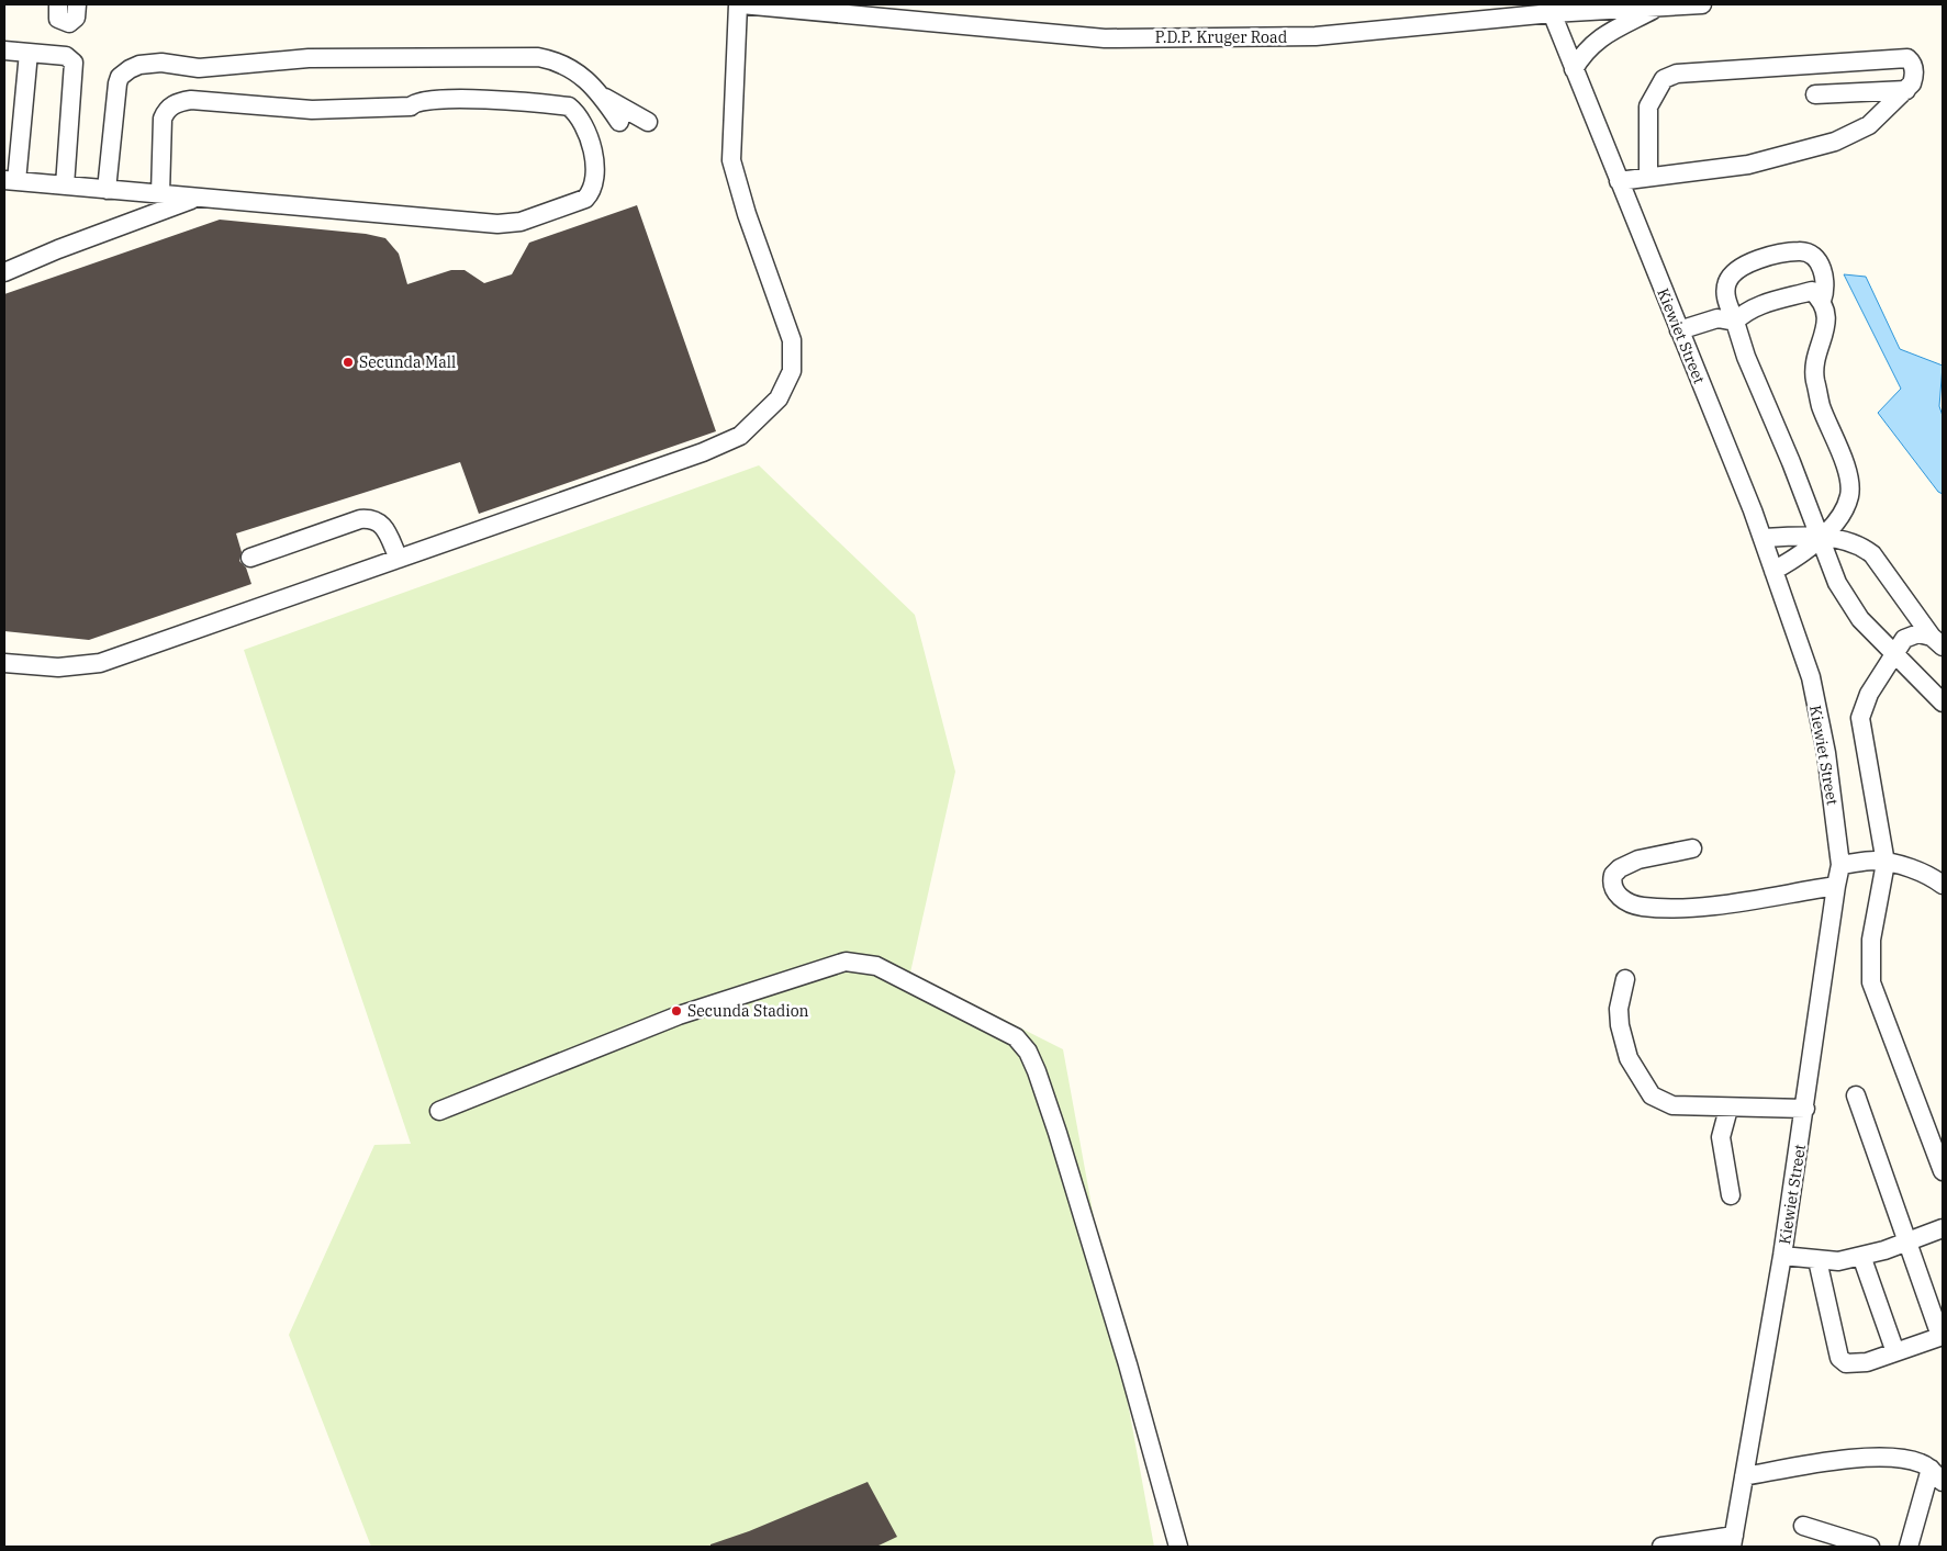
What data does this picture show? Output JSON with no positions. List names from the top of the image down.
{
  "streets": {
    "street": ["P.D.P. Kruger Road", "Kiewiet Street"]
  },
  "crossings": [
    ["P.D.P. Kruger Road", "Kiewiet Street"]
  ],
  "places": ["Secunda Mall", "Secunda Stadion"]
}
